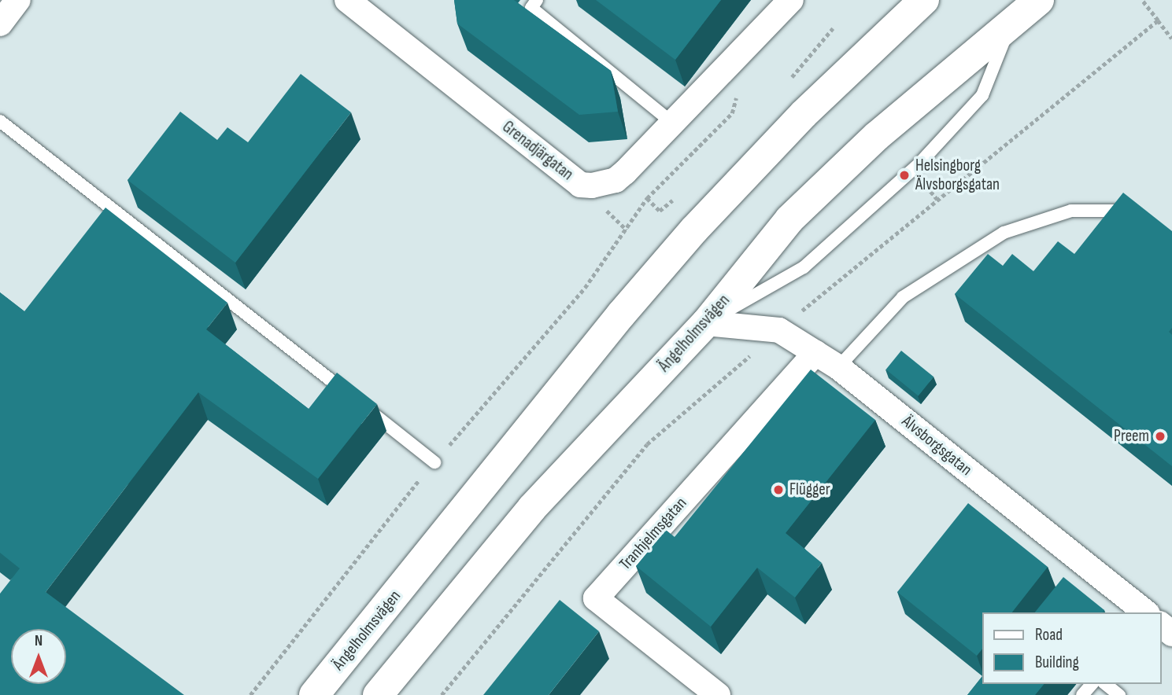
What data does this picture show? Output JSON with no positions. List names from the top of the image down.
{
  "streets": {
    "main road": ["Ängelholmsvägen"],
    "street": ["Grenadjärgatan", "Älvsborgsgatan", "Tranhjelmsgatan"]
  },
  "crossings": [
    ["Ängelholmsvägen", "Älvsborgsgatan"],
    ["Älvsborgsgatan", "Tranhjelmsgatan"]
  ],
  "places": ["Helsingborg Älvsborgsgatan", "Preem", "Flügger"],
  "legend": ["Road", "Building"],
  "north": "top"
}
